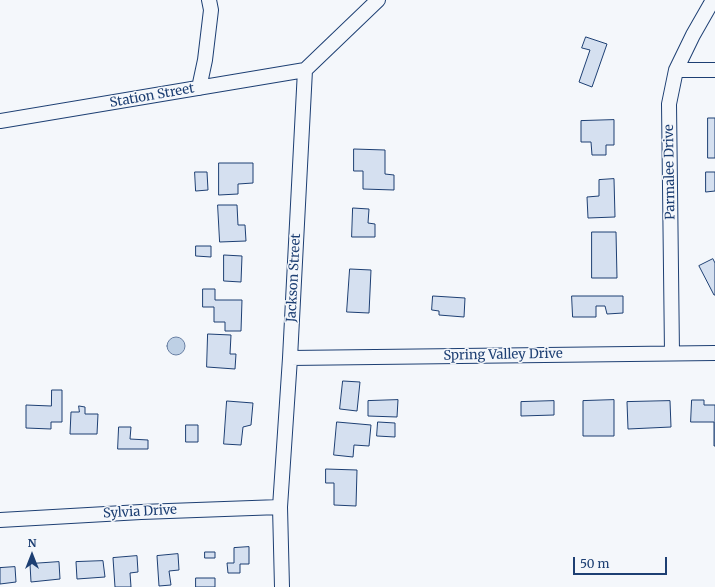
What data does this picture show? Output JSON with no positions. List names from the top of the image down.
{
  "streets": {
    "street": [
      "Station Street",
      "Parmalee Drive",
      "Jackson Street",
      "Spring Valley Drive",
      "Sylvia Drive"
    ]
  },
  "crossings": [
    ["Station Street", "Jackson Street"],
    ["Parmalee Drive", "Spring Valley Drive"],
    ["Jackson Street", "Spring Valley Drive"],
    ["Jackson Street", "Sylvia Drive"]
  ],
  "scale_bar": "50 m",
  "north": "top"
}
